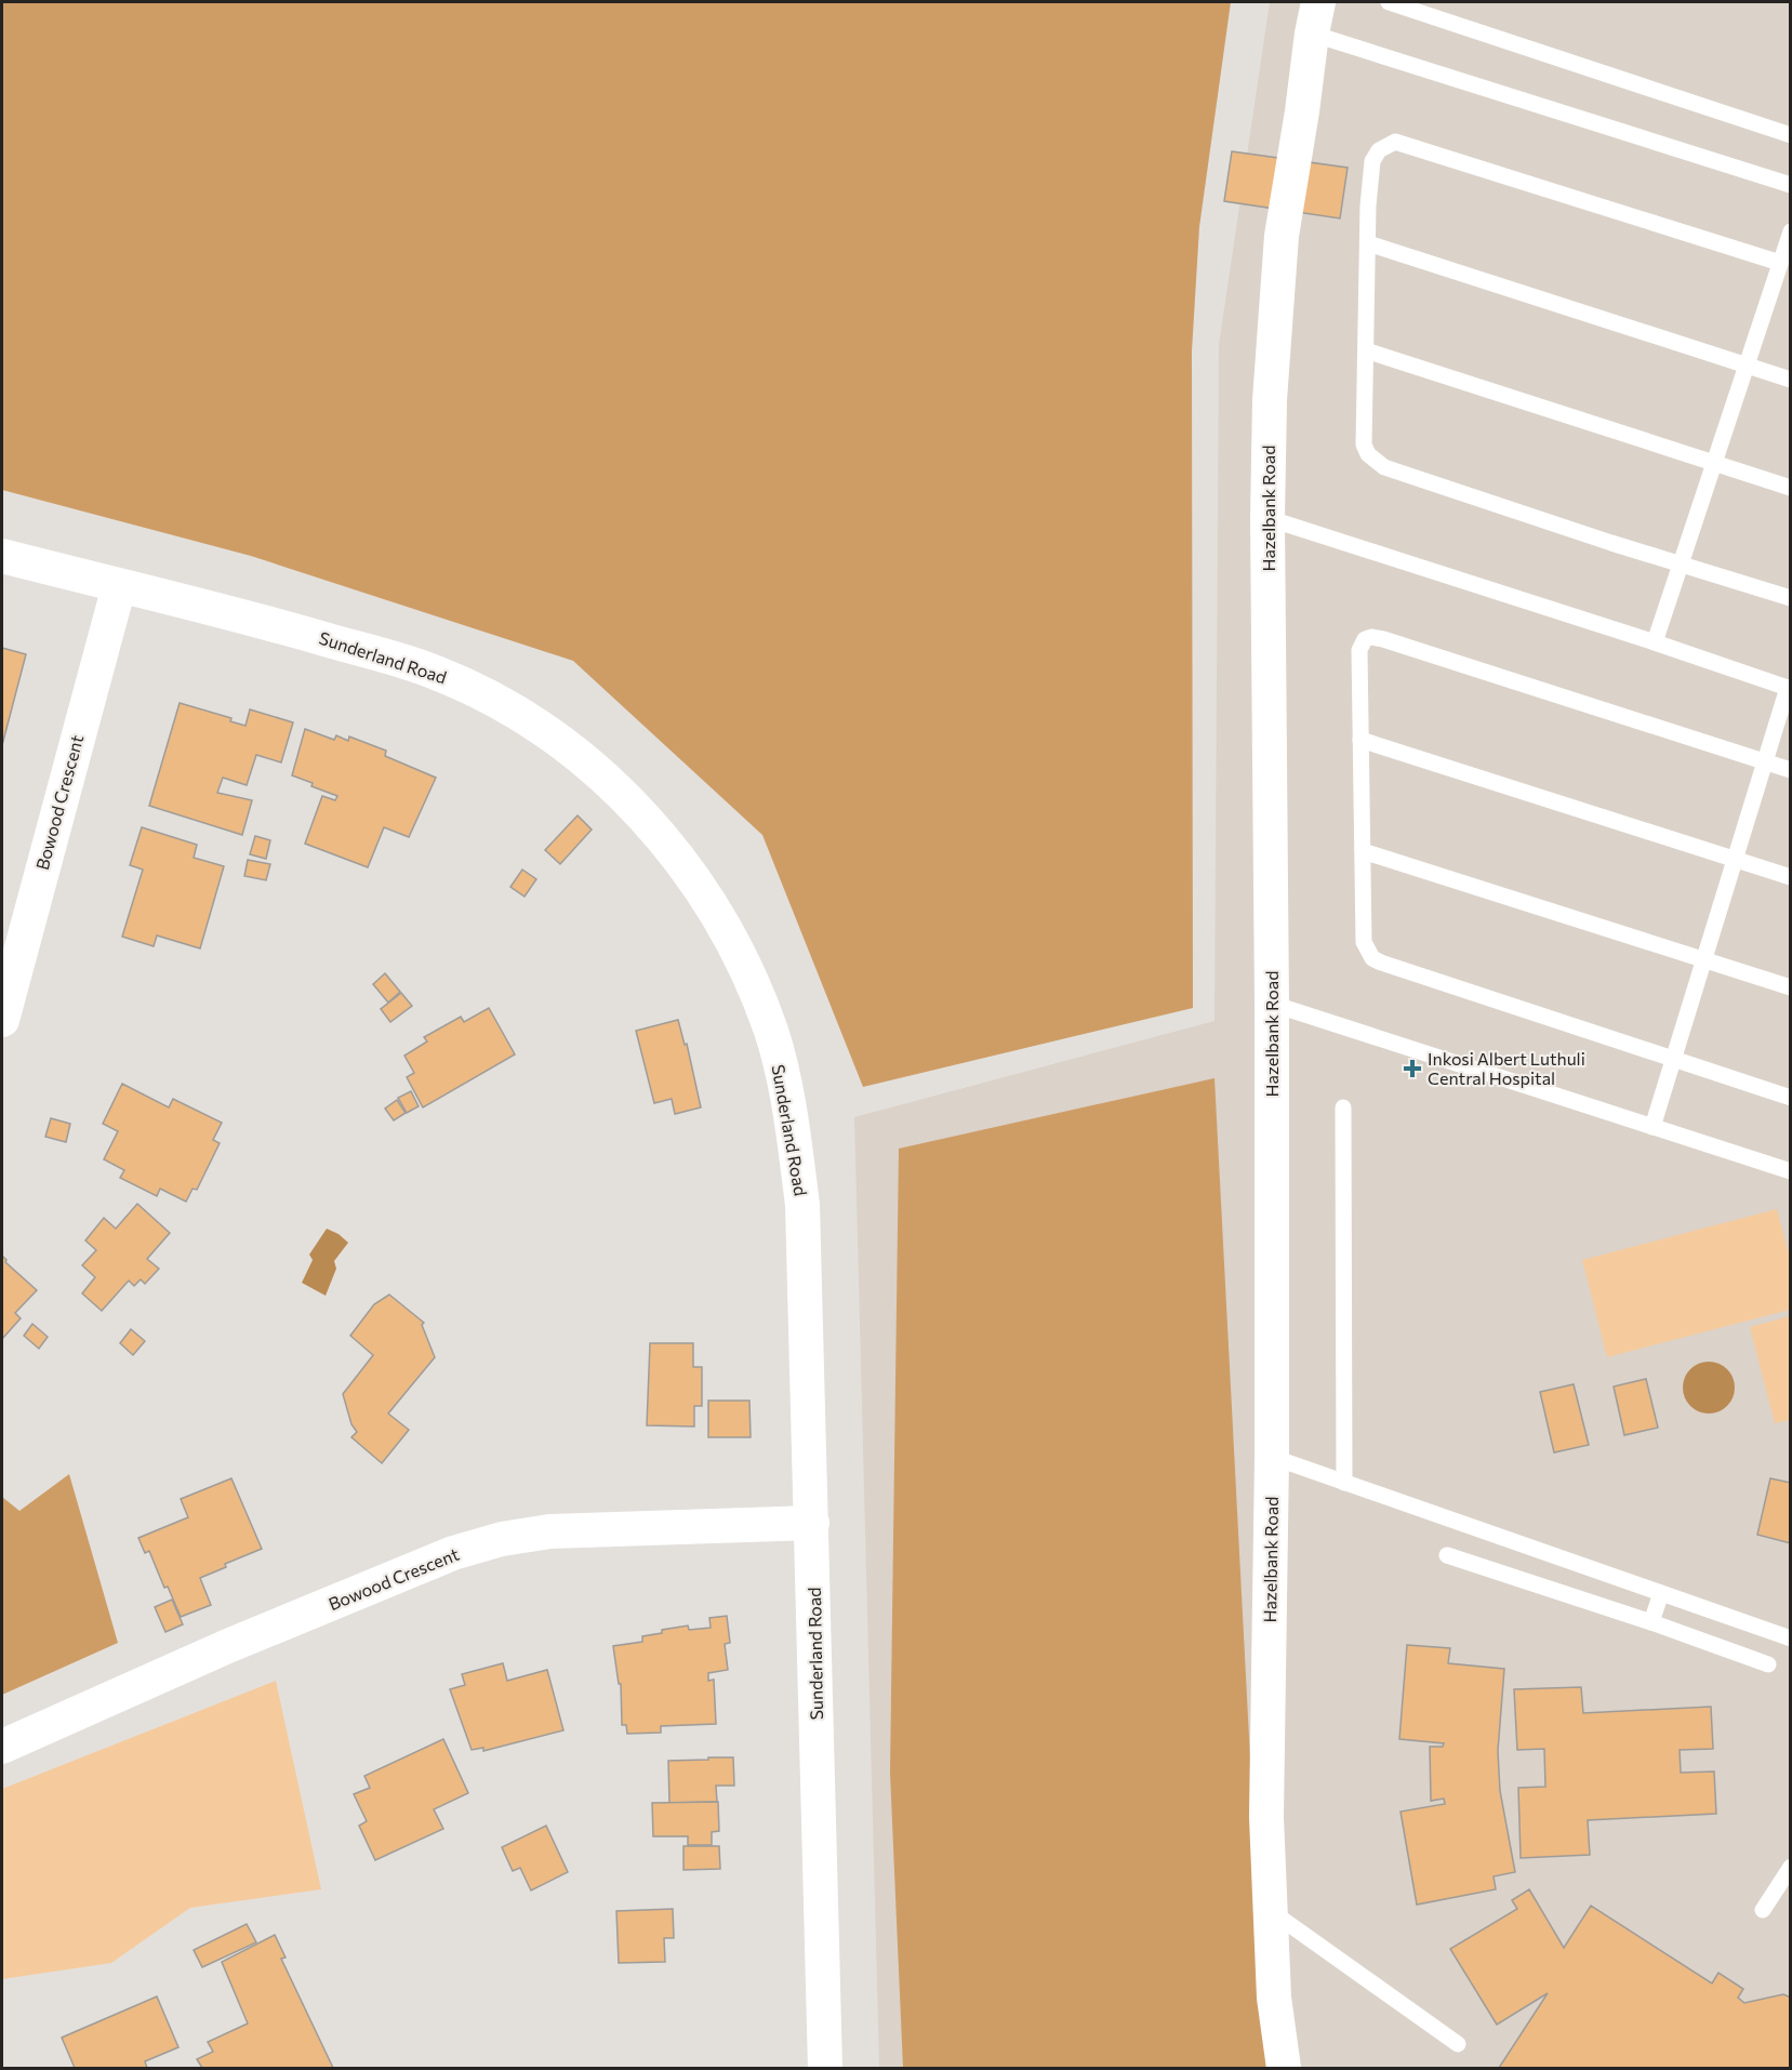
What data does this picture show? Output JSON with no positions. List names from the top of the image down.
{
  "streets": {
    "street": ["Hazelbank Road", "Sunderland Road", "Bowood Crescent"]
  },
  "crossings": [
    ["Sunderland Road", "Bowood Crescent"]
  ],
  "places": {
    "health": ["Inkosi Albert Luthuli Central Hospital"]
  }
}
